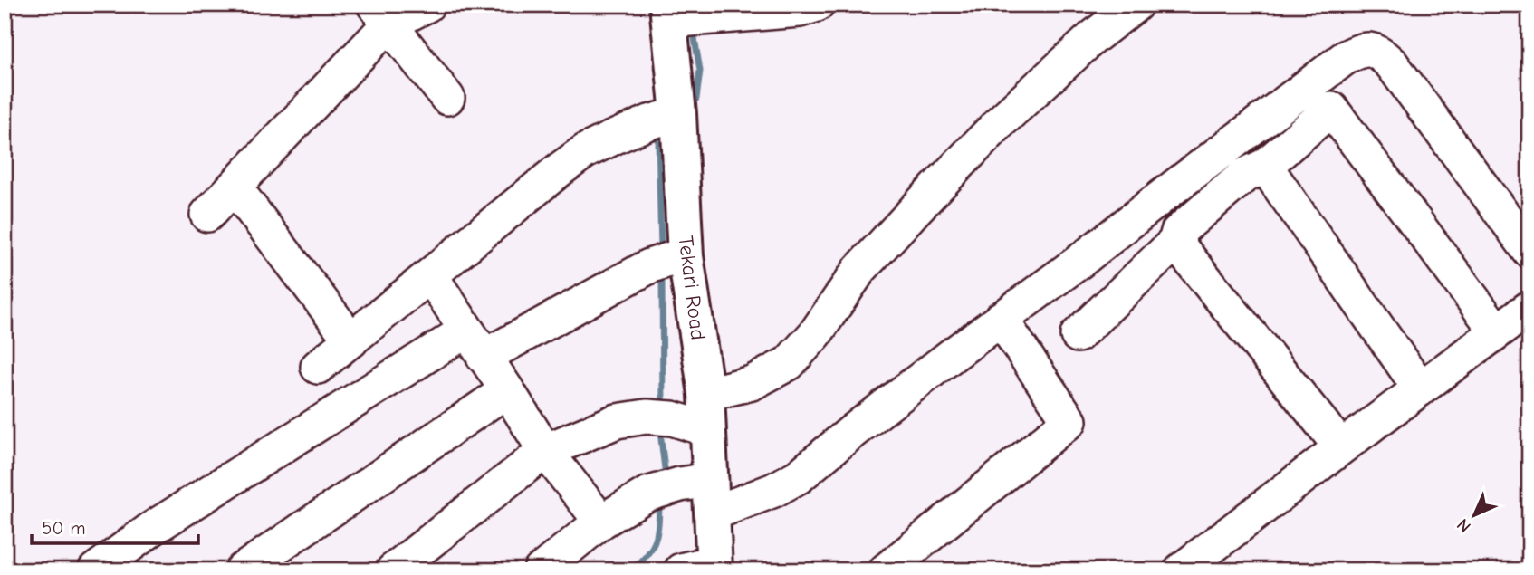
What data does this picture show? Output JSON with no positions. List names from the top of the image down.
{
  "streets": {
    "highway": ["Tekari Road"]
  },
  "scale_bar": "50 m",
  "north": "bottom left"
}
